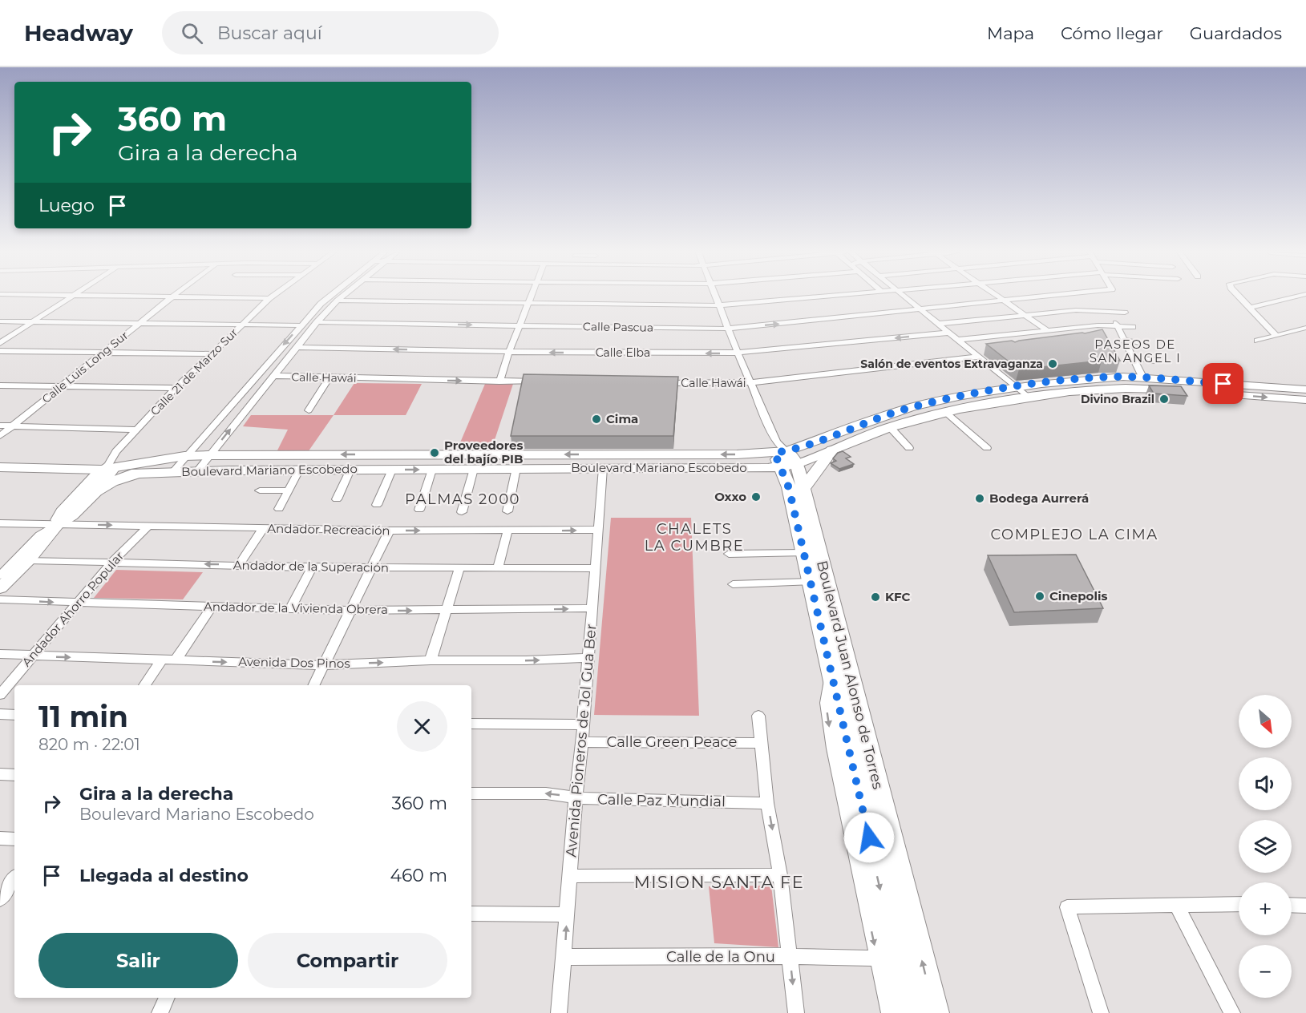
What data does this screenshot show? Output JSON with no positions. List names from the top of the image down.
{
  "streets": {
    "main road": ["Boulevard Mariano Escobedo", "Boulevard Juan Alonso de Torres"],
    "street": [
      "Calle Pascua",
      "Calle Elba",
      "Calle Luis Long Sur",
      "Calle 21 de Marzo Sur",
      "Calle Hawái",
      "Andador Recreación",
      "Andador de la Superación",
      "Andador de la Vivienda Obrera",
      "Andador Ahorro Popular",
      "Avenida Dos Pinos",
      "Avenida Pioneros de Jol Gua Ber",
      "Calle Green Peace",
      "Calle Paz Mundial",
      "Calle de la Onu"
    ]
  },
  "crossings": [
    ["Calle 21 de Marzo Sur", "Boulevard Mariano Escobedo"],
    ["Boulevard Mariano Escobedo", "Boulevard Juan Alonso de Torres"],
    ["Boulevard Mariano Escobedo", "Avenida Pioneros de Jol Gua Ber"],
    ["Andador Recreación", "Andador Ahorro Popular"],
    ["Andador Recreación", "Avenida Pioneros de Jol Gua Ber"],
    ["Andador de la Superación", "Andador Ahorro Popular"],
    ["Andador de la Superación", "Avenida Pioneros de Jol Gua Ber"],
    ["Andador de la Vivienda Obrera", "Andador Ahorro Popular"],
    ["Andador de la Vivienda Obrera", "Avenida Pioneros de Jol Gua Ber"],
    ["Andador Ahorro Popular", "Avenida Dos Pinos"],
    ["Avenida Dos Pinos", "Avenida Pioneros de Jol Gua Ber"],
    ["Avenida Pioneros de Jol Gua Ber", "Calle Green Peace"],
    ["Avenida Pioneros de Jol Gua Ber", "Calle Paz Mundial"],
    ["Avenida Pioneros de Jol Gua Ber", "Calle de la Onu"]
  ],
  "one_way": ["Andador Recreación", "Andador de la Vivienda Obrera", "Avenida Dos Pinos"],
  "districts": [
    "PASEOS DE SAN ANGEL I",
    "PALMAS 2000",
    "CHALETS LA CUMBRE",
    "COMPLEJO LA CIMA",
    "MISION SANTA FE"
  ],
  "places": [
    "Salón de eventos Extravaganza",
    "Divino Brazil",
    "Cima",
    "Proveedores del bajío PIB",
    "Oxxo",
    "Bodega Aurrerá",
    "Cinepolis",
    "KFC"
  ],
  "north": "bottom right",
  "page": {
    "header": "Headway",
    "search": "Buscar aquí",
    "nav": ["Mapa", "Cómo llegar", "Guardados"],
    "turn": ["360 m", "Gira a la derecha"],
    "then": "Luego",
    "heading": ["11 min", "820 m · 22:01"],
    "map_buttons": ["+", "−"],
    "list": [
      {
        "name": "Gira a la derecha",
        "note": "Boulevard Mariano Escobedo",
        "value": "360 m"
      },
      {
        "name": "Llegada al destino",
        "value": "460 m"
      }
    ],
    "buttons": ["Salir", "Compartir"]
  }
}
